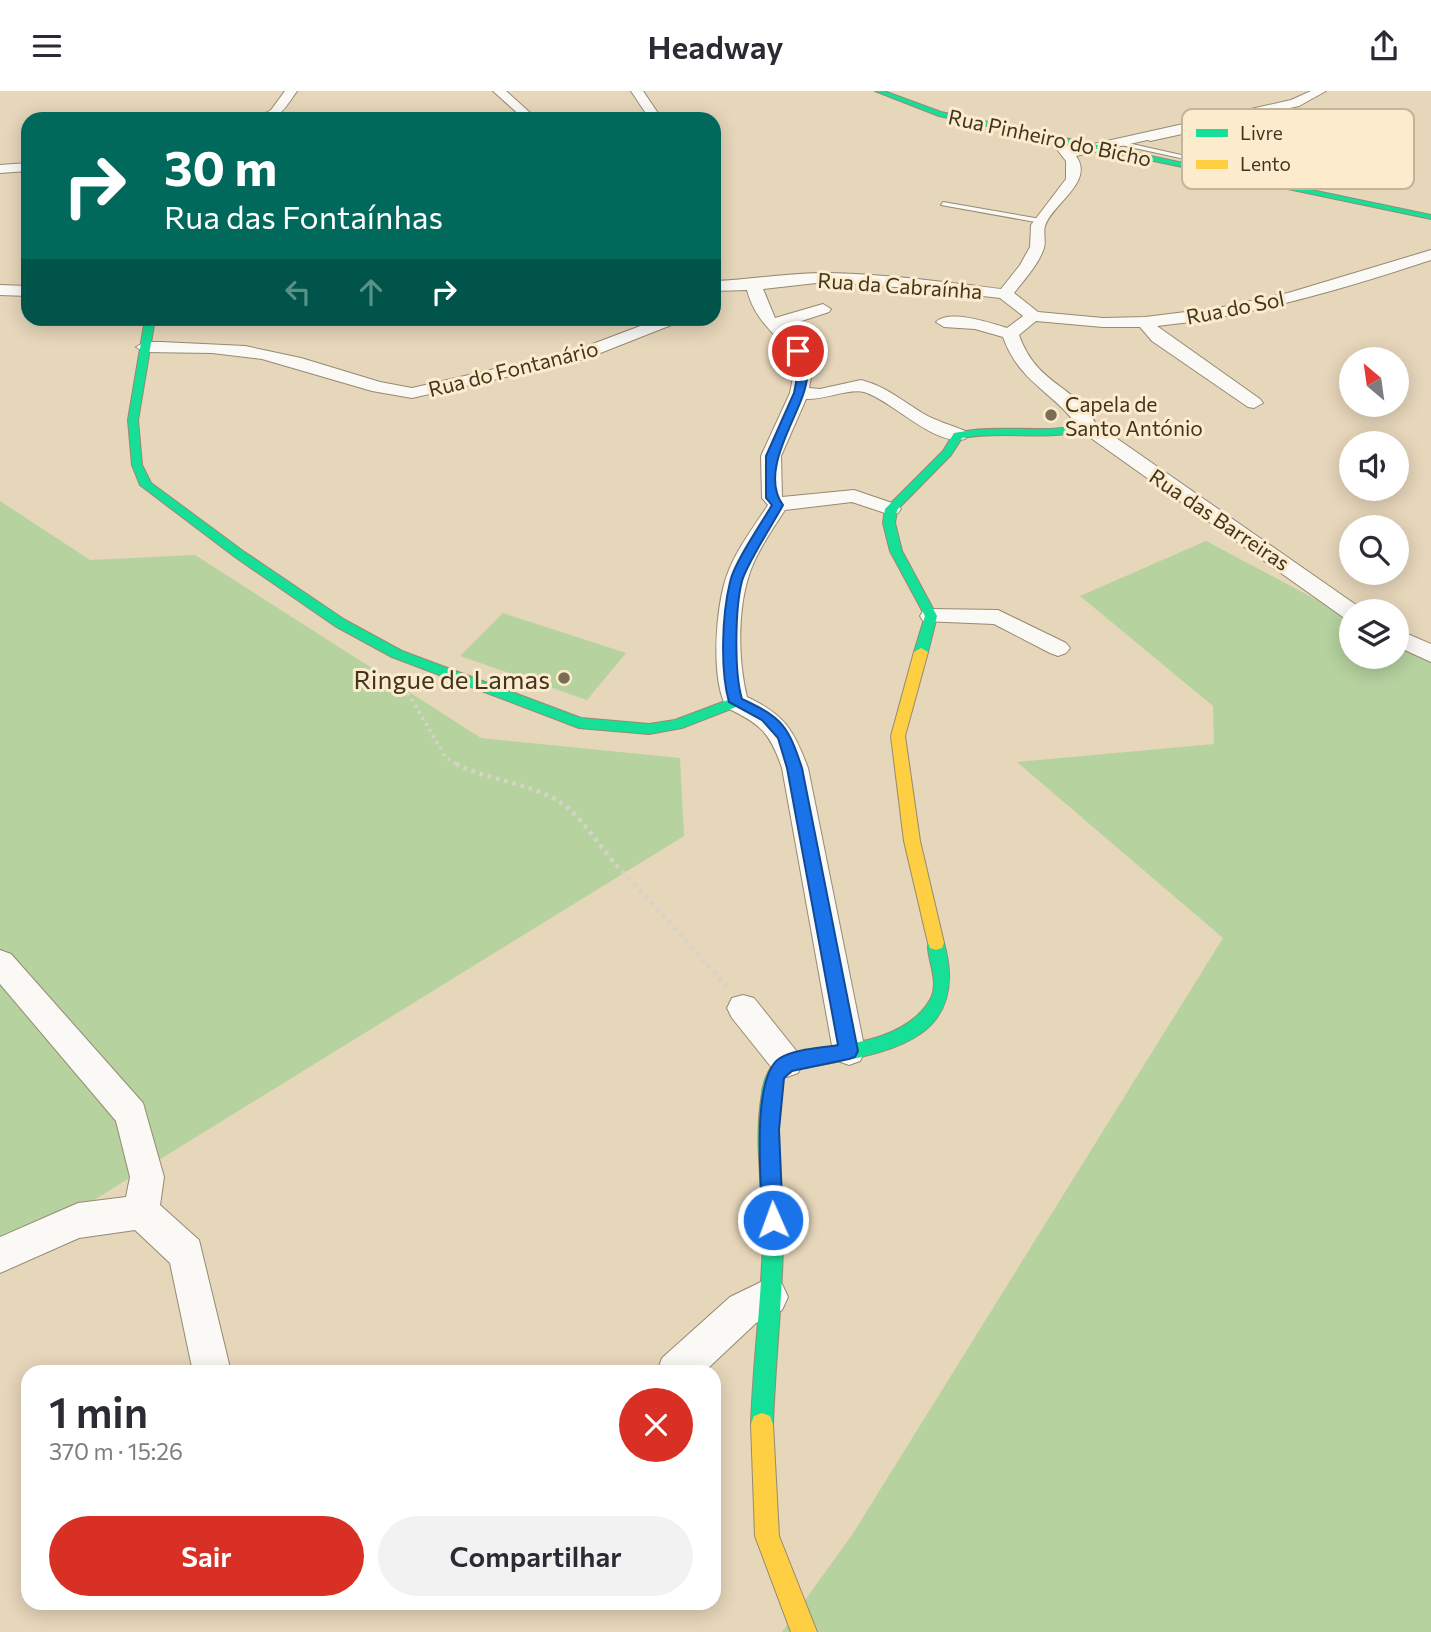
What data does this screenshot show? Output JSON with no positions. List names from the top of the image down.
{
  "streets": {
    "street": [
      "Rua Pinheiro do Bicho",
      "Rua da Cabraínha",
      "Rua do Sol",
      "Rua do Fontanário",
      "Rua das Barreiras"
    ]
  },
  "places": ["Capela de Santo António", "Ringue de Lamas"],
  "legend": ["Livre", "Lento"],
  "north": "top left",
  "page": {
    "header": "Headway",
    "turn": ["30 m", "Rua das Fontaínhas"],
    "heading": ["1 min", "370 m · 15:26"],
    "buttons": ["Sair", "Compartilhar"]
  }
}
